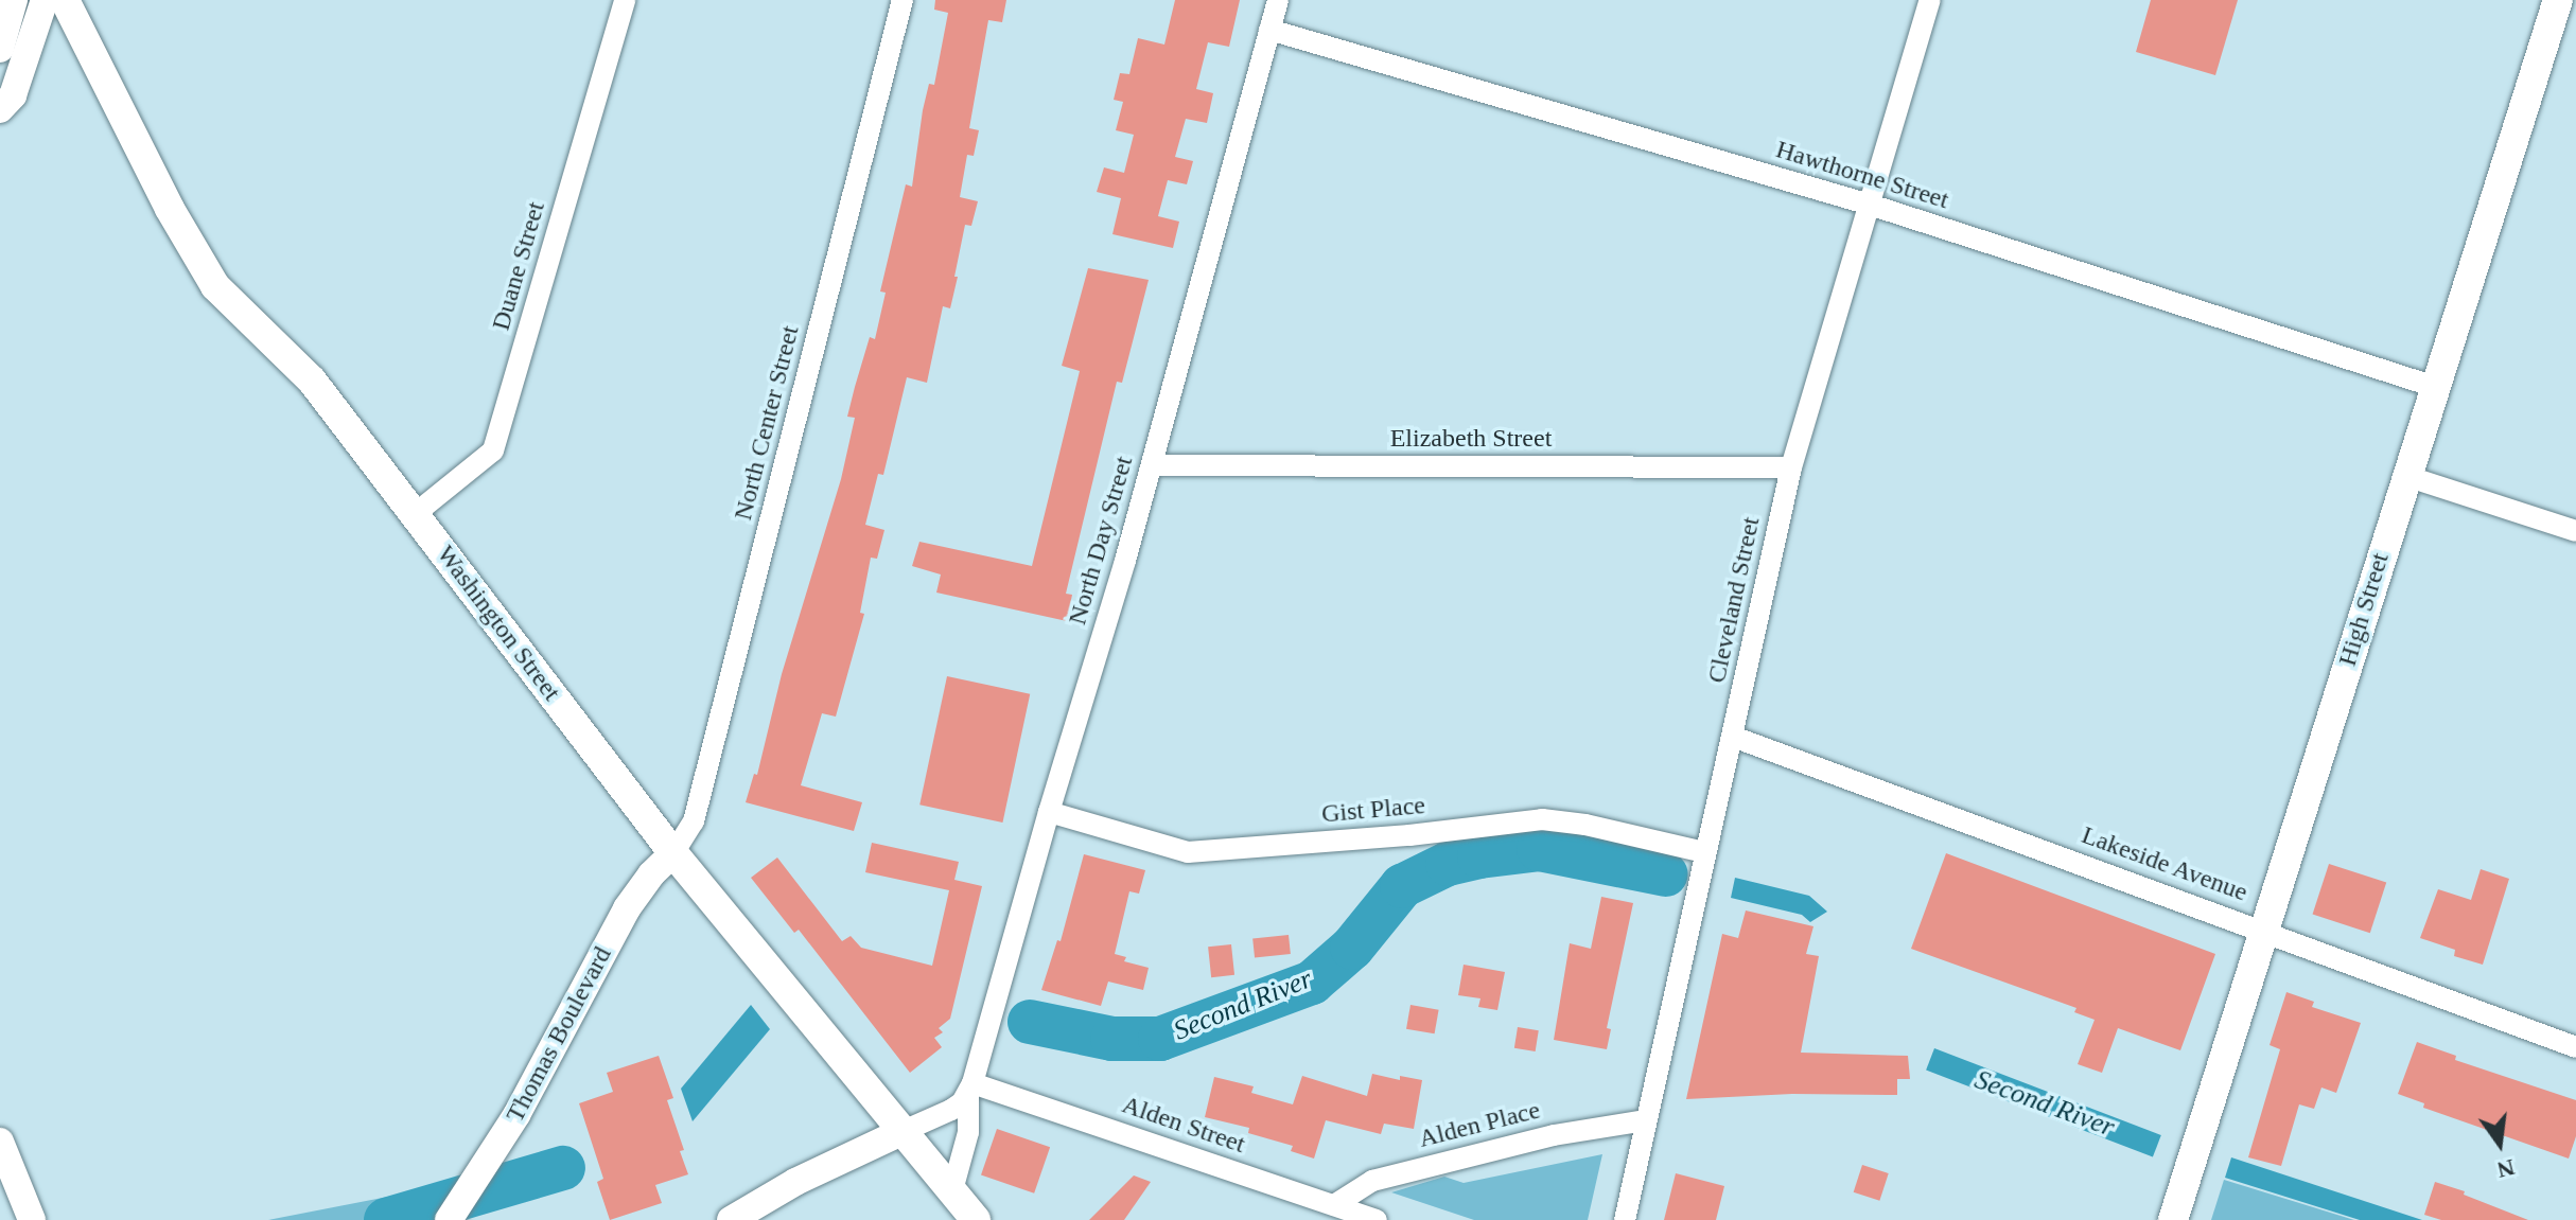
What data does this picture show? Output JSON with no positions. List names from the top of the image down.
{
  "streets": {
    "main road": ["High Street", "Washington Street"],
    "street": [
      "Hawthorne Street",
      "Duane Street",
      "North Center Street",
      "Elizabeth Street",
      "North Day Street",
      "Cleveland Street",
      "Gist Place",
      "Lakeside Avenue",
      "Thomas Boulevard",
      "Alden Street",
      "Alden Place"
    ]
  },
  "crossings": [
    ["Hawthorne Street", "North Day Street"],
    ["Hawthorne Street", "Cleveland Street"],
    ["Hawthorne Street", "High Street"],
    ["Duane Street", "Washington Street"],
    ["North Center Street", "Washington Street"],
    ["North Center Street", "Thomas Boulevard"],
    ["Elizabeth Street", "North Day Street"],
    ["Elizabeth Street", "Cleveland Street"],
    ["North Day Street", "Washington Street"],
    ["North Day Street", "Gist Place"],
    ["North Day Street", "Alden Street"],
    ["Cleveland Street", "Gist Place"],
    ["Cleveland Street", "Lakeside Avenue"],
    ["Cleveland Street", "Alden Place"],
    ["High Street", "Lakeside Avenue"],
    ["Washington Street", "Thomas Boulevard"],
    ["Alden Street", "Alden Place"]
  ],
  "water": ["Second River"],
  "north": "bottom"
}
